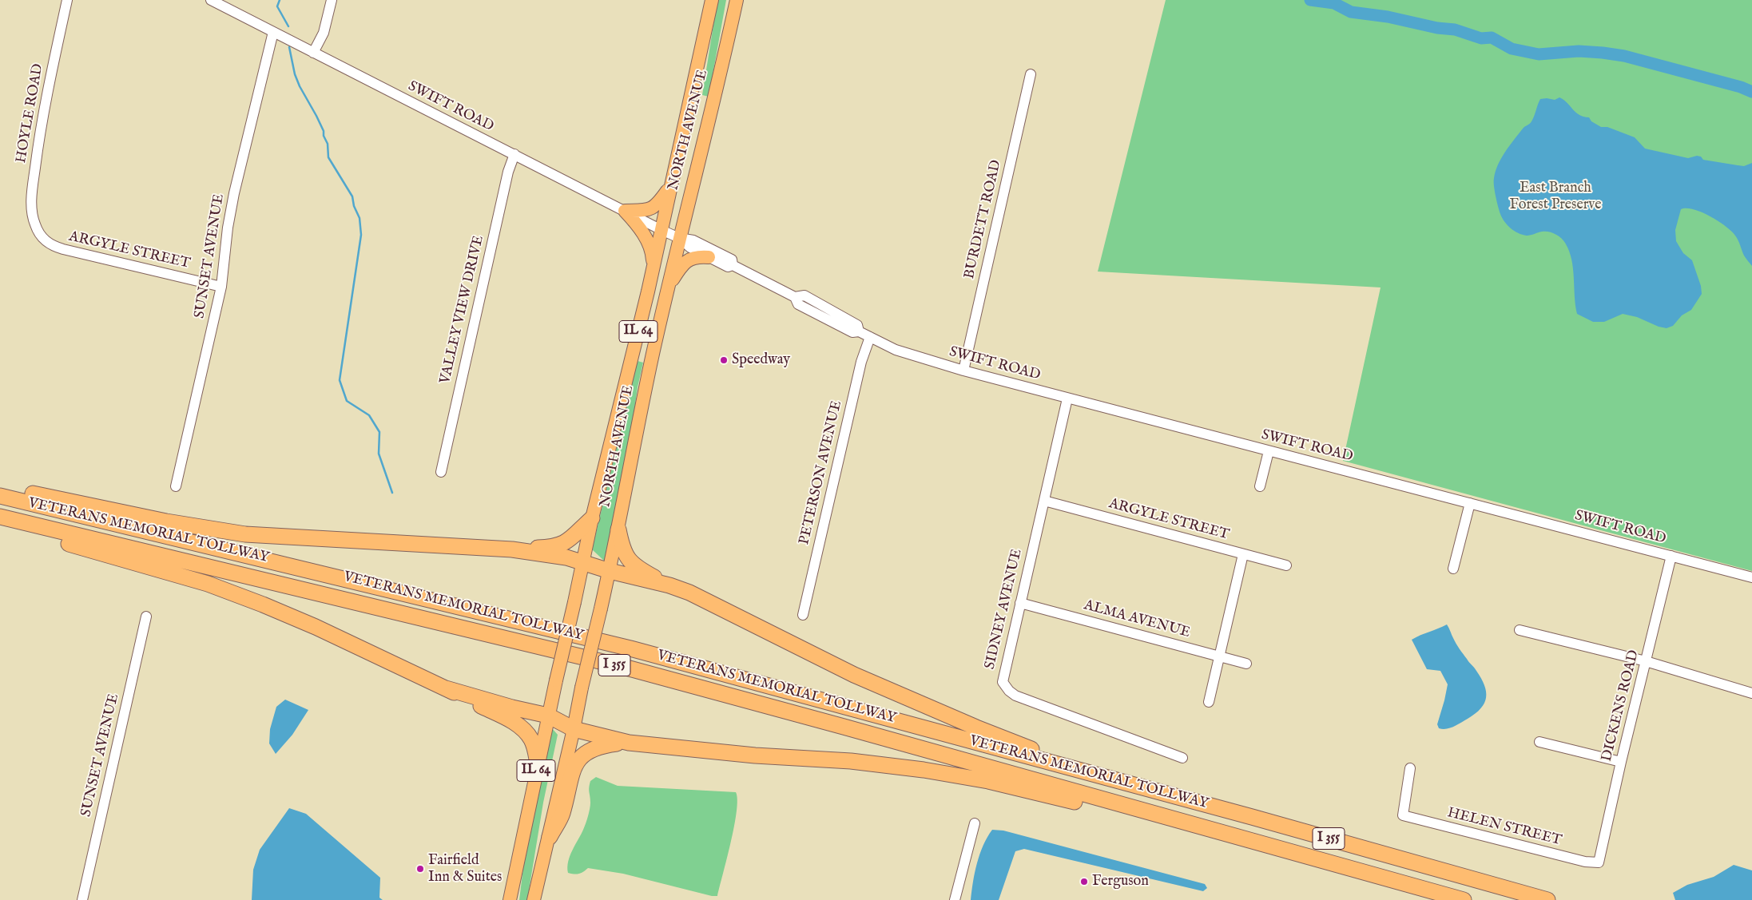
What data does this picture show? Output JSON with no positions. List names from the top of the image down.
{
  "streets": {
    "highway": ["VETERANS MEMORIAL TOLLWAY", "I 355"],
    "main road": ["NORTH AVENUE", "IL 64"],
    "street": [
      "SWIFT ROAD",
      "HOYLE ROAD",
      "BURDETT ROAD",
      "ARGYLE STREET",
      "SUNSET AVENUE",
      "VALLEY VIEW DRIVE",
      "PETERSON AVENUE",
      "SIDNEY AVENUE",
      "ALMA AVENUE",
      "DICKENS ROAD",
      "HELEN STREET"
    ]
  },
  "crossings": [
    ["SWIFT ROAD", "NORTH AVENUE"],
    ["SWIFT ROAD", "BURDETT ROAD"],
    ["SWIFT ROAD", "SUNSET AVENUE"],
    ["SWIFT ROAD", "VALLEY VIEW DRIVE"],
    ["SWIFT ROAD", "PETERSON AVENUE"],
    ["SWIFT ROAD", "SIDNEY AVENUE"],
    ["SWIFT ROAD", "DICKENS ROAD"],
    ["HOYLE ROAD", "ARGYLE STREET"],
    ["ARGYLE STREET", "SUNSET AVENUE"],
    ["ARGYLE STREET", "SIDNEY AVENUE"],
    ["SIDNEY AVENUE", "ALMA AVENUE"],
    ["DICKENS ROAD", "HELEN STREET"]
  ],
  "parks": ["East Branch Forest Preserve"],
  "places": ["Speedway", "Fairfield Inn & Suites", "Ferguson"]
}
